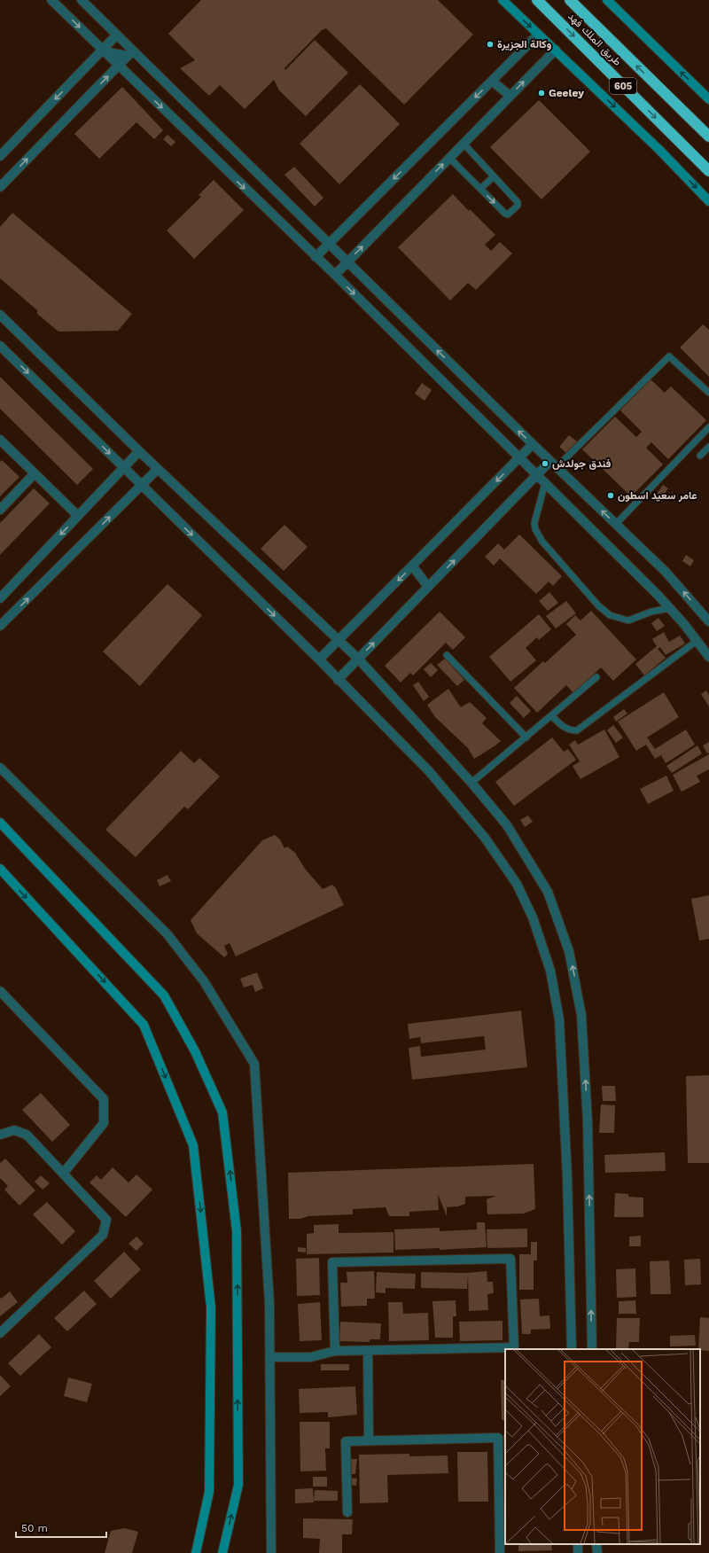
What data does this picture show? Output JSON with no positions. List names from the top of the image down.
{
  "streets": {
    "highway": ["طريق الملك فهد", "605"]
  },
  "places": [
    "وكالة الجزيرة",
    "Geeley",
    "فندق جولدش",
    "عامر سعيد اسطون"
  ],
  "scale_bar": "50 m"
}
